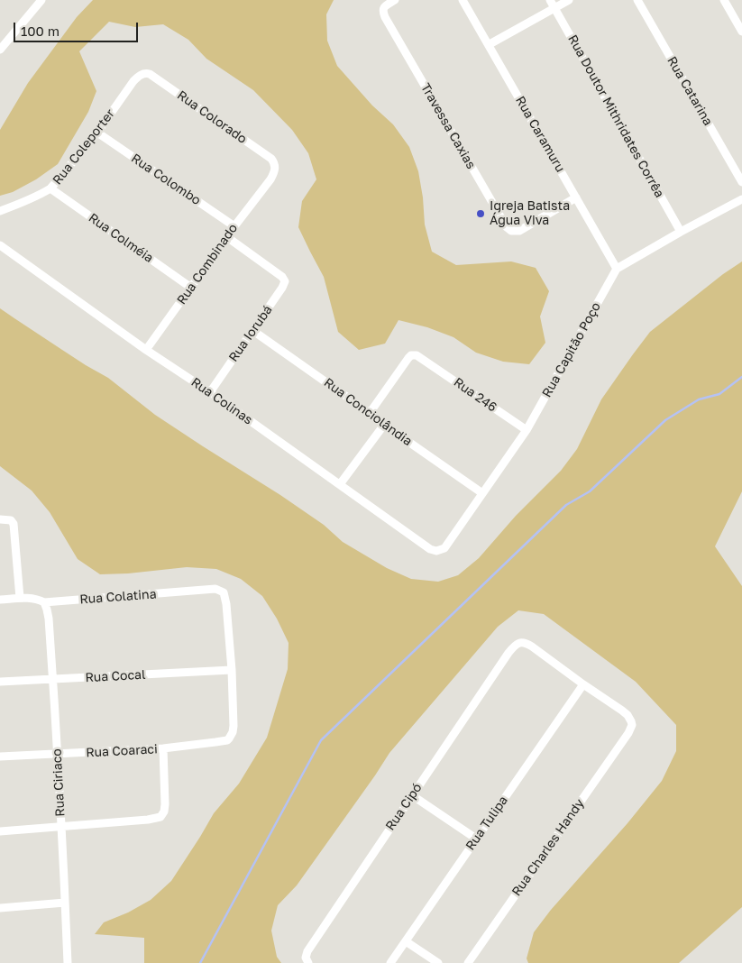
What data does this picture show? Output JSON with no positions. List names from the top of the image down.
{
  "streets": {
    "street": [
      "Rua Catarina",
      "Rua Doutor Mithridates Corrêa",
      "Rua Colorado",
      "Travessa Caxias",
      "Rua Caramuru",
      "Rua Coleporter",
      "Rua Colombo",
      "Rua Colméia",
      "Rua Combinado",
      "Rua Iorubá",
      "Rua Capitão Poço",
      "Rua 246",
      "Rua Colinas",
      "Rua Conciolândia",
      "Rua Colatina",
      "Rua Cocal",
      "Rua Coaraci",
      "Rua Ciriaco",
      "Rua Cipó",
      "Rua Tulipa",
      "Rua Charles Handy"
    ]
  },
  "crossings": [
    ["Rua Colorado", "Rua Coleporter"],
    ["Rua Colorado", "Rua Combinado"],
    ["Travessa Caxias", "Rua Caramuru"],
    ["Rua Caramuru", "Rua Capitão Poço"],
    ["Rua Coleporter", "Rua Colombo"],
    ["Rua Coleporter", "Rua Colméia"],
    ["Rua Colombo", "Rua Combinado"],
    ["Rua Colméia", "Rua Combinado"],
    ["Rua Combinado", "Rua Iorubá"],
    ["Rua Combinado", "Rua Colinas"],
    ["Rua Iorubá", "Rua Colinas"],
    ["Rua Iorubá", "Rua Conciolândia"],
    ["Rua Capitão Poço", "Rua 246"],
    ["Rua Capitão Poço", "Rua Colinas"],
    ["Rua Capitão Poço", "Rua Conciolândia"],
    ["Rua 246", "Rua Conciolândia"],
    ["Rua Colatina", "Rua Cocal"],
    ["Rua Colatina", "Rua Coaraci"],
    ["Rua Colatina", "Rua Ciriaco"],
    ["Rua Cocal", "Rua Coaraci"],
    ["Rua Cocal", "Rua Ciriaco"],
    ["Rua Coaraci", "Rua Ciriaco"],
    ["Rua Cipó", "Rua Tulipa"],
    ["Rua Cipó", "Rua Charles Handy"],
    ["Rua Tulipa", "Rua Charles Handy"]
  ],
  "places": ["Igreja Batista Água Viva"],
  "scale_bar": "100 m"
}
